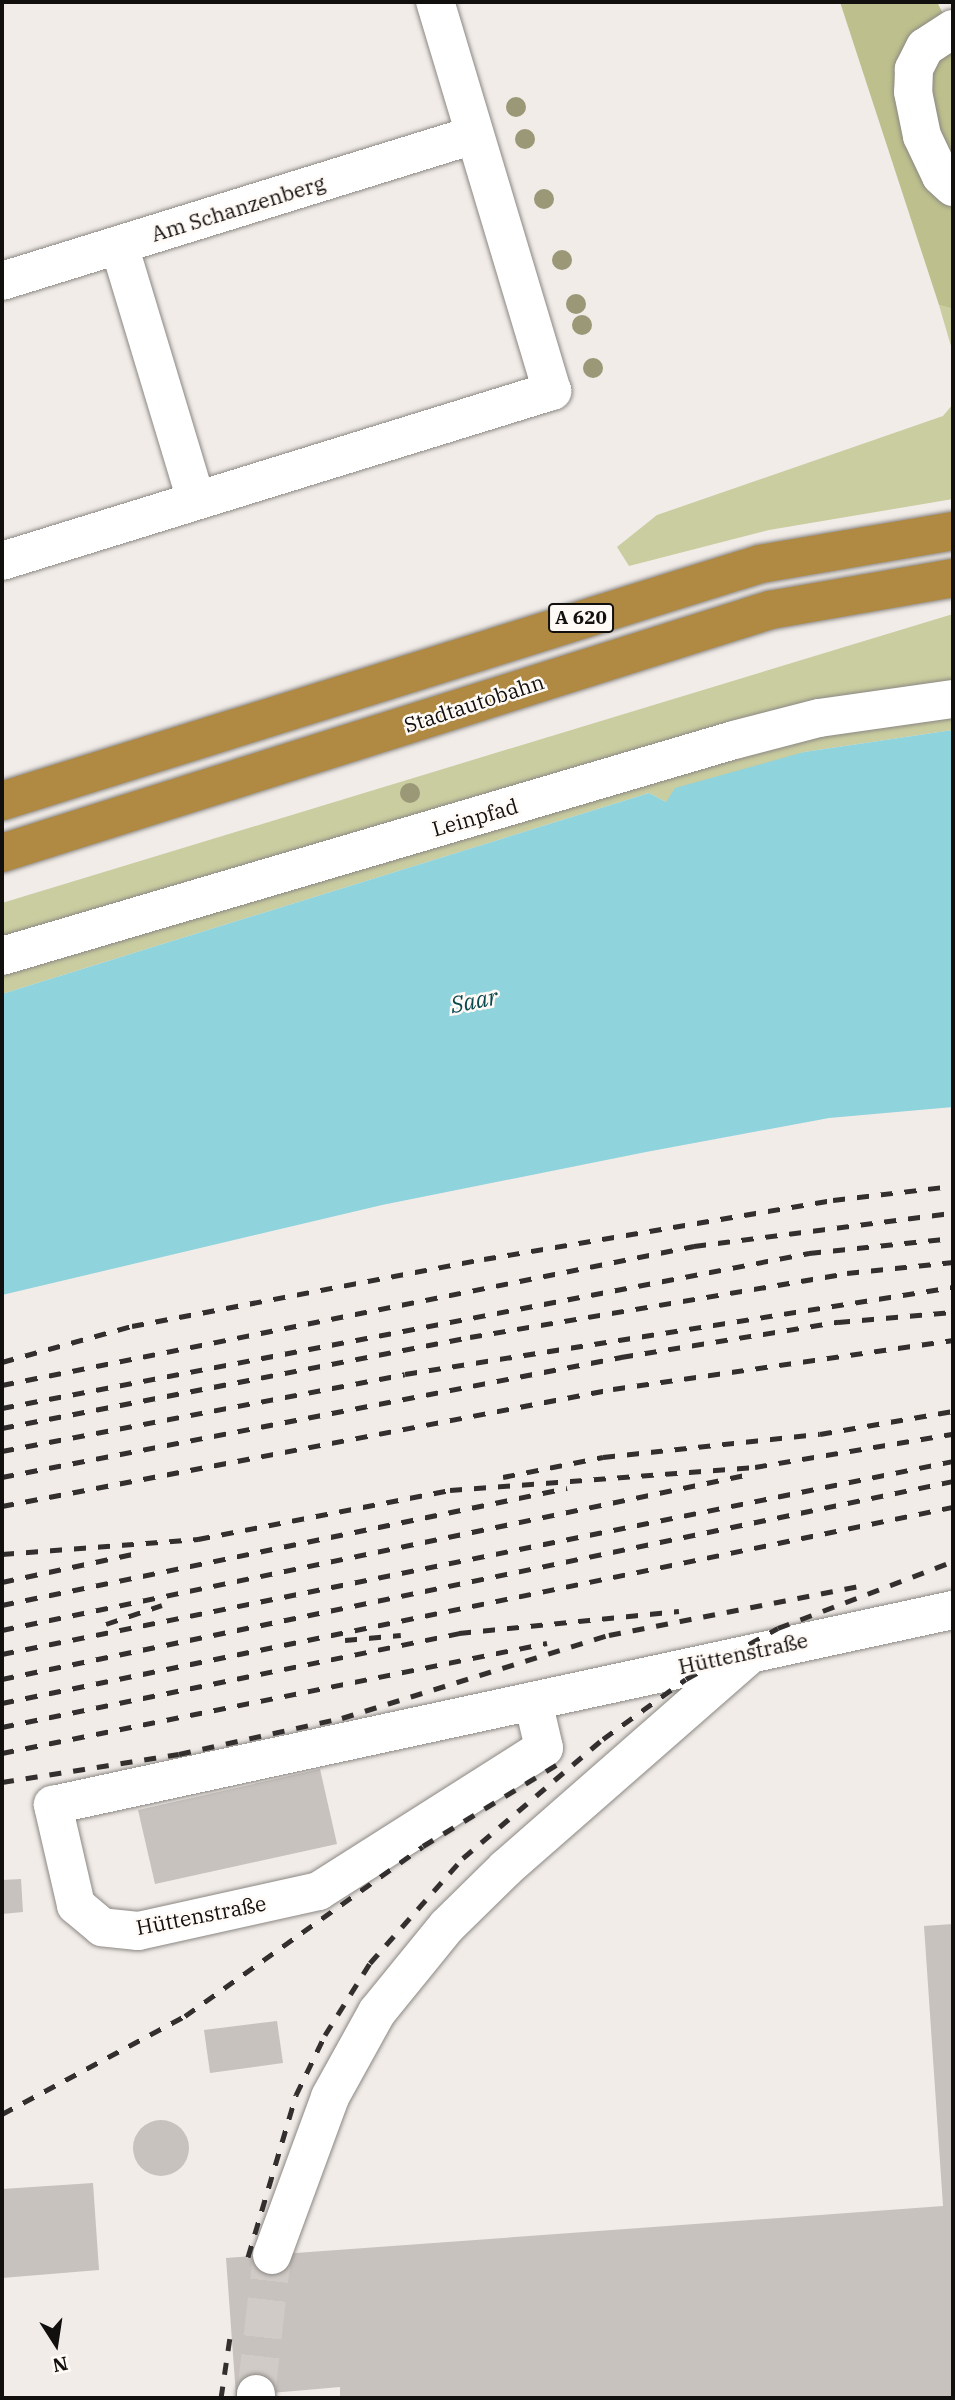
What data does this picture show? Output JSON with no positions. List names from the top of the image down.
{
  "streets": {
    "highway": ["A 620", "Stadtautobahn"],
    "street": ["Am Schanzenberg", "Leinpfad", "Hüttenstraße"]
  },
  "water": ["Saar"],
  "north": "bottom"
}
